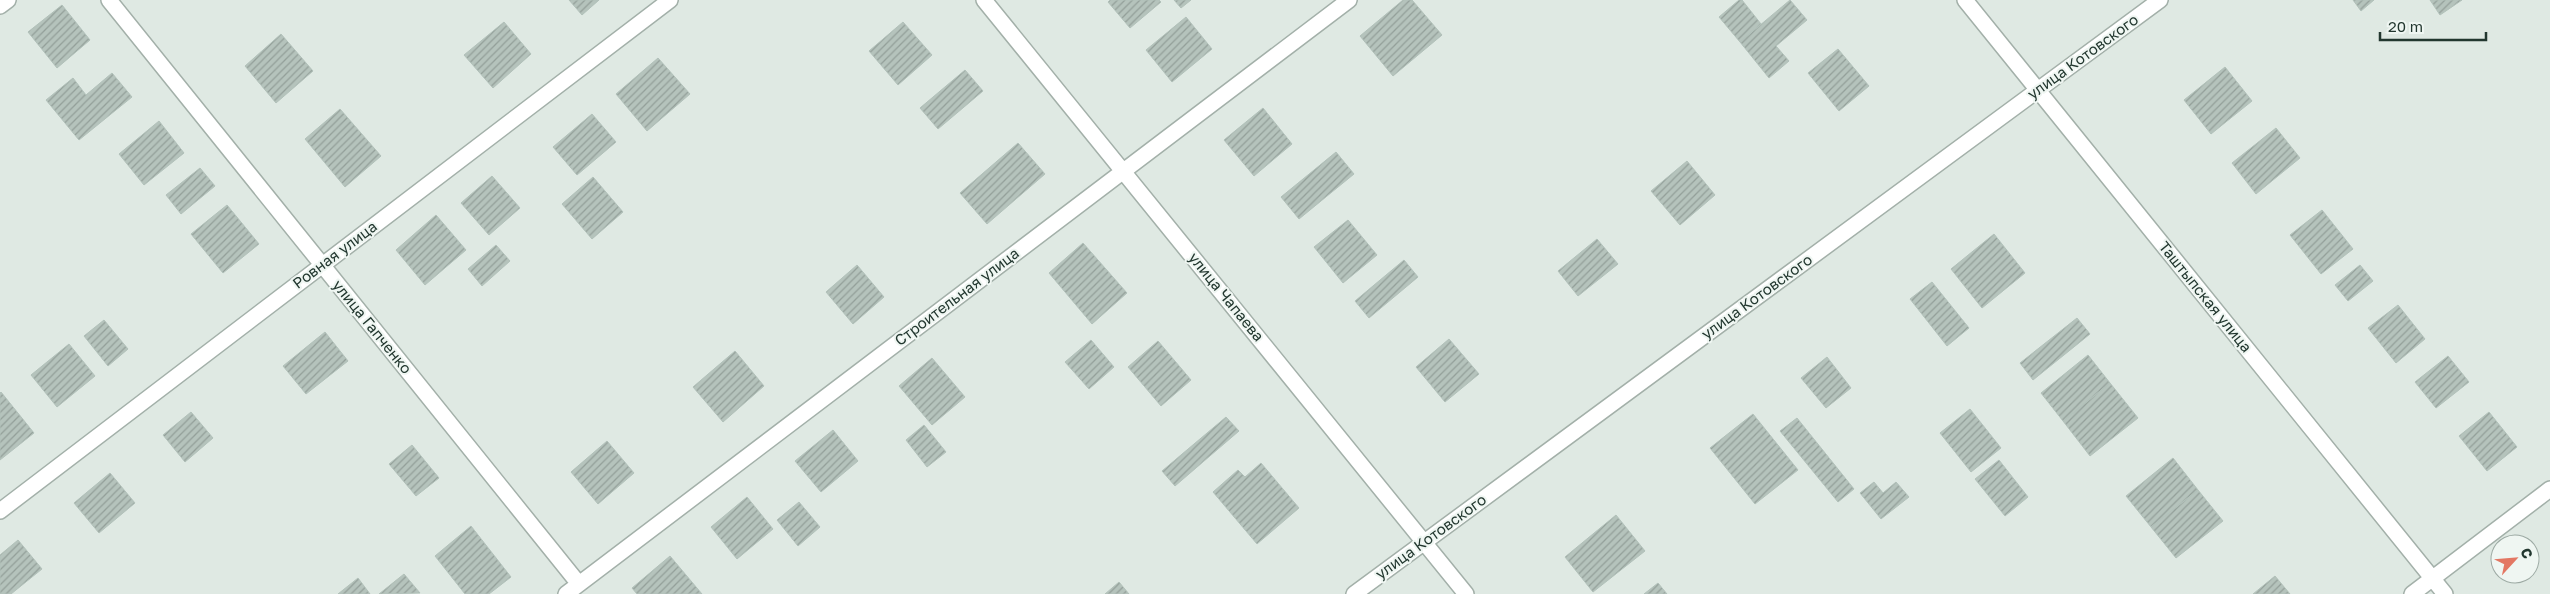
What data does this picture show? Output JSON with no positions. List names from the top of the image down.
{
  "streets": {
    "street": [
      "улица Котовского",
      "Ровная улица",
      "Строительная улица",
      "улица Чапаева",
      "Таштыпская улица",
      "улица Гапченко"
    ]
  },
  "crossings": [
    ["улица Котовского", "улица Чапаева"],
    ["улица Котовского", "Таштыпская улица"],
    ["Ровная улица", "улица Гапченко"],
    ["Строительная улица", "улица Чапаева"],
    ["Строительная улица", "улица Гапченко"]
  ],
  "scale_bar": "20 m",
  "north": "top right"
}
